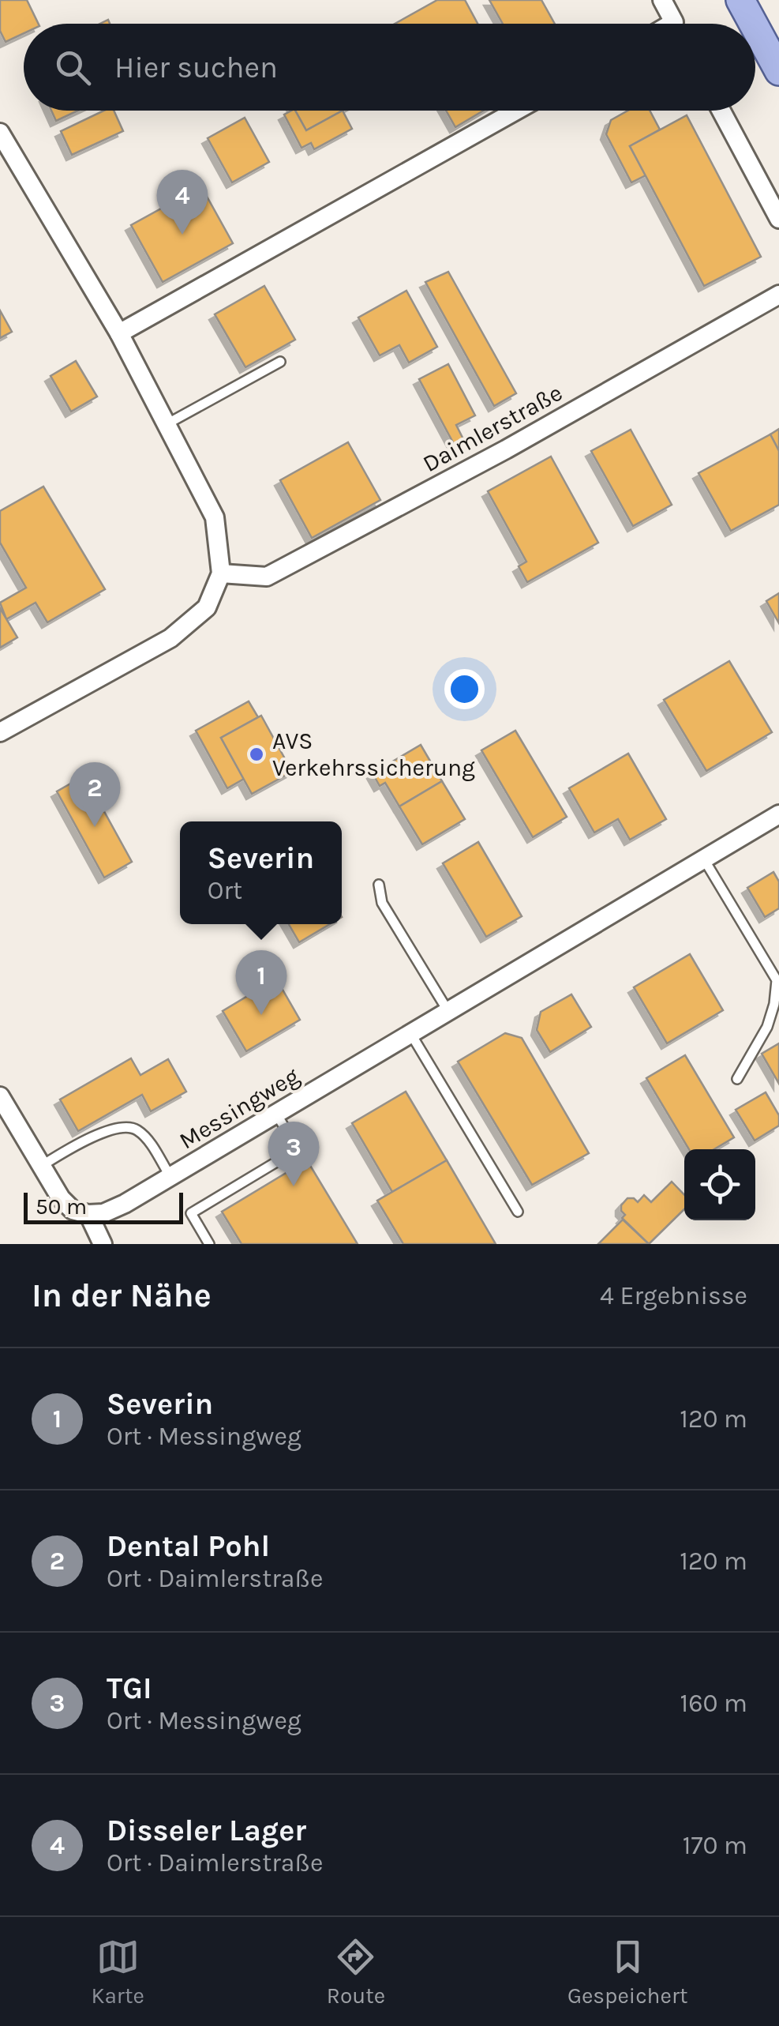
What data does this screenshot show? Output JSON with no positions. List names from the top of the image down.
{
  "streets": {
    "street": ["Daimlerstraße", "Messingweg"]
  },
  "places": ["AVS Verkehrssicherung"],
  "scale_bar": "50 m",
  "page": {
    "search": "Hier suchen",
    "pins": [
      "4",
      "2",
      "1",
      "3"
    ],
    "popup": ["Severin", "Ort"],
    "scale": "50 m",
    "heading": ["In der Nähe", "4 Ergebnisse"],
    "list": [
      {
        "mark": "1",
        "name": "Severin",
        "note": "Ort · Messingweg",
        "value": "120 m"
      },
      {
        "mark": "2",
        "name": "Dental Pohl",
        "note": "Ort · Daimlerstraße",
        "value": "120 m"
      },
      {
        "mark": "3",
        "name": "TGI",
        "note": "Ort · Messingweg",
        "value": "160 m"
      },
      {
        "mark": "4",
        "name": "Disseler Lager",
        "note": "Ort · Daimlerstraße",
        "value": "170 m"
      }
    ],
    "nav": ["Karte", "Route", "Gespeichert"]
  }
}
